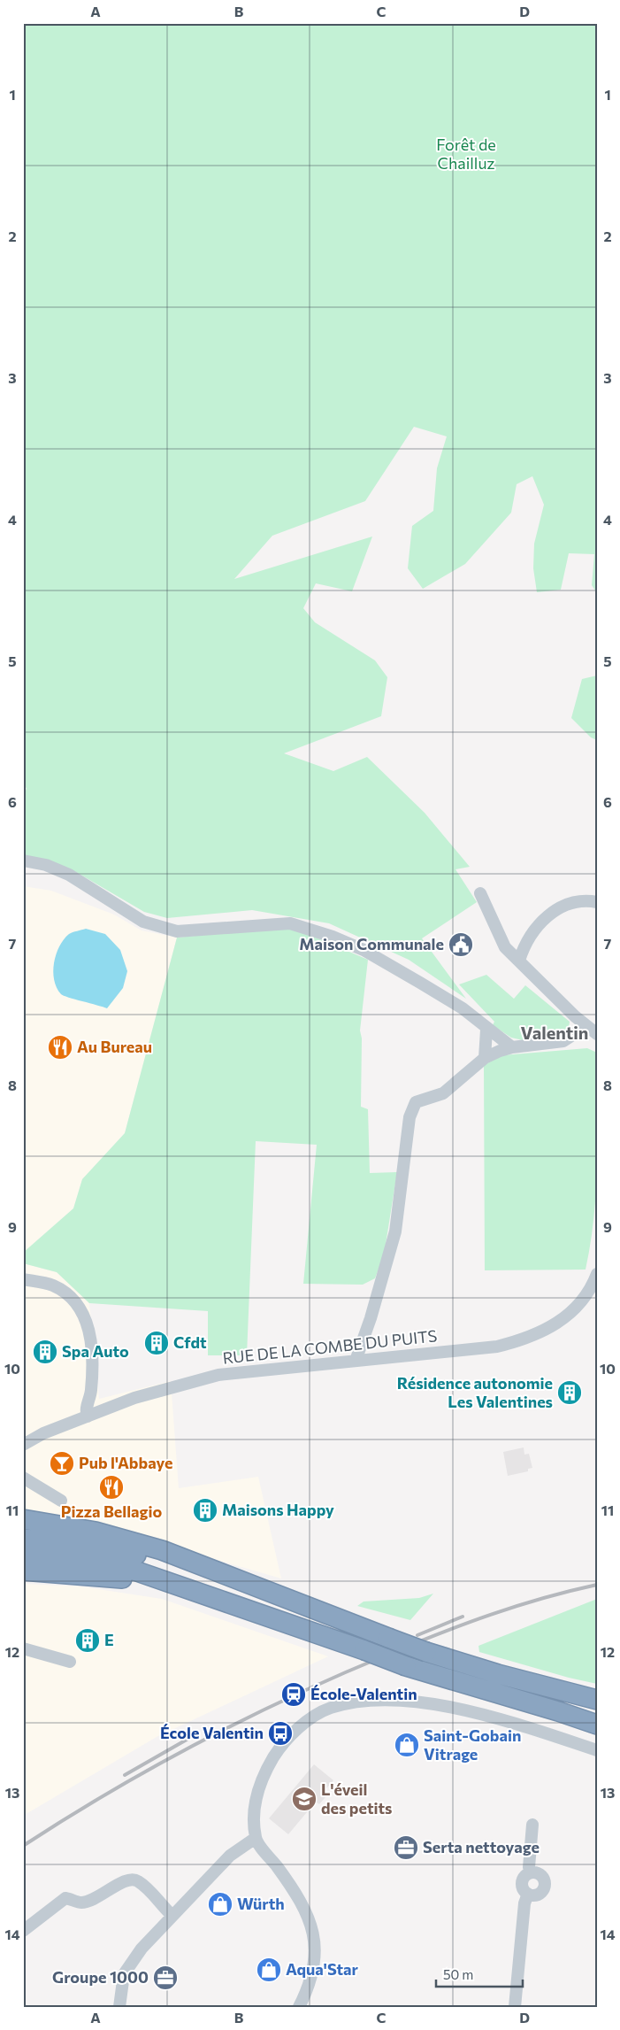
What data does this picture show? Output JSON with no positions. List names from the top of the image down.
{
  "streets": {
    "street": ["RUE DE LA COMBE DU PUITS"]
  },
  "districts": ["Valentin"],
  "parks": ["Forêt de Chailluz"],
  "places": {
    "public building": ["Maison Communale"],
    "restaurant": ["Au Bureau", "Pizza Bellagio"],
    "building": [
      "Cfdt",
      "Spa Auto",
      "Résidence autonomie Les Valentines",
      "Maisons Happy",
      "E"
    ],
    "bar": ["Pub l'Abbaye"],
    "station": ["École-Valentin"],
    "bus stop": ["École Valentin"],
    "shop": ["Saint-Gobain Vitrage", "Würth", "Aqua'Star"],
    "school or university": ["L'éveil des petits"],
    "office": ["Serta nettoyage", "Groupe 1000"]
  },
  "scale_bar": "50 m",
  "grid": {
    "columns": [
      "A",
      "B",
      "C",
      "D"
    ],
    "rows": [
      "1",
      "2",
      "3",
      "4",
      "5",
      "6",
      "7",
      "8",
      "9",
      "10",
      "11",
      "12",
      "13",
      "14"
    ]
  }
}
